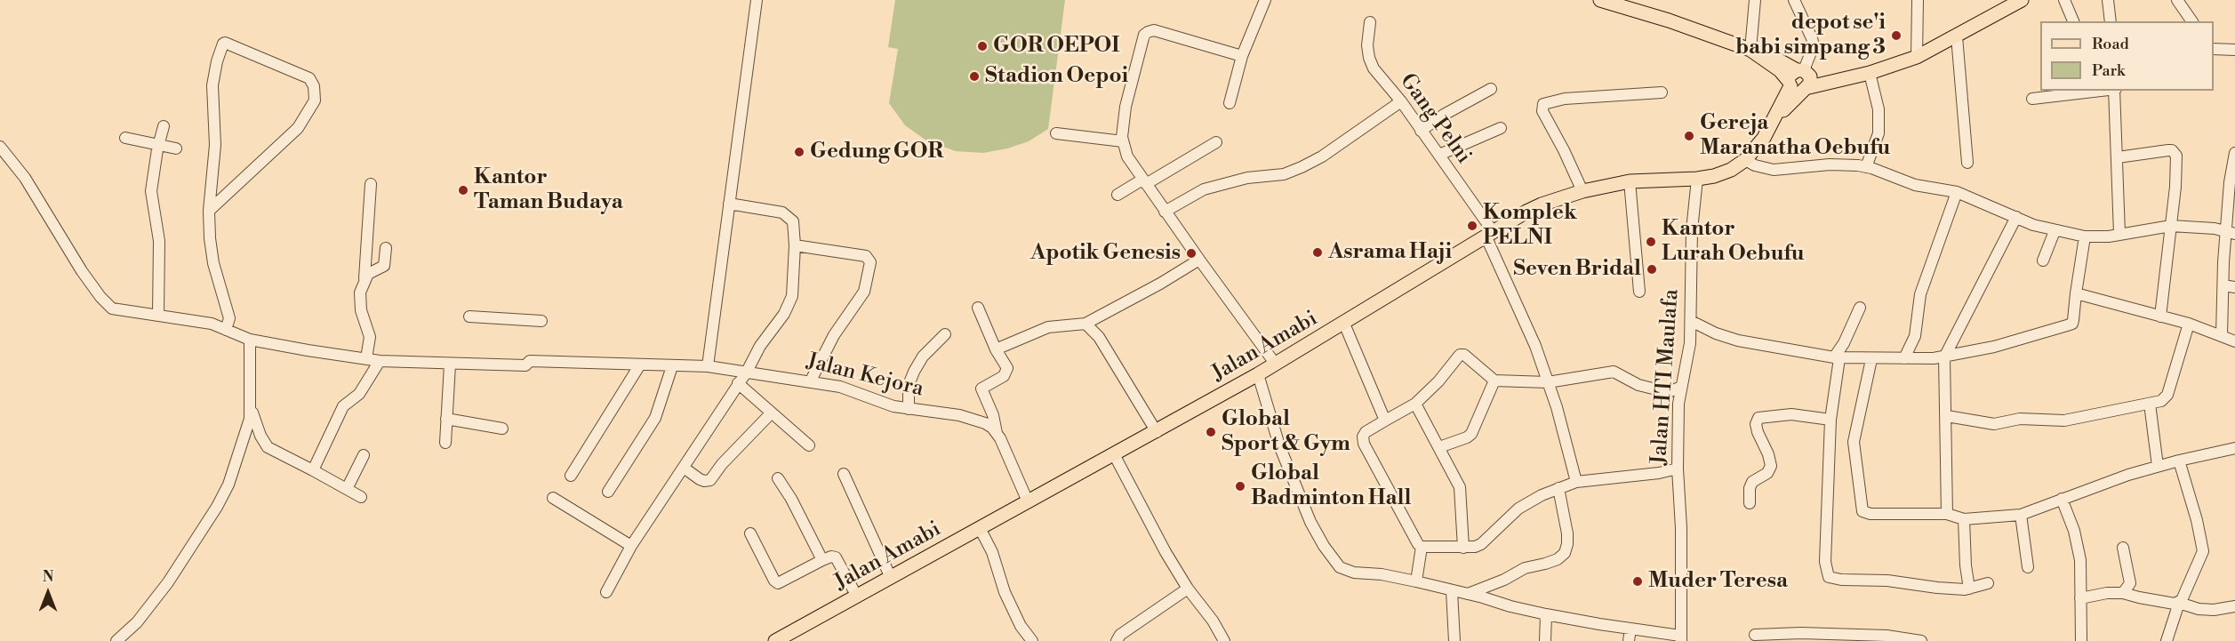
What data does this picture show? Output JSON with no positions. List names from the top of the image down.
{
  "streets": {
    "main road": ["Jalan Amabi"],
    "street": ["Gang Pelni", "Jalan Kejora", "Jalan HTI Maulafa"]
  },
  "crossings": [
    ["Gang Pelni", "Jalan Amabi"],
    ["Jalan Amabi", "Jalan HTI Maulafa"]
  ],
  "places": [
    "depot se'i babi simpang 3",
    "GOR OEPOI",
    "Stadion Oepoi",
    "Gereja Maranatha Oebufu",
    "Gedung GOR",
    "Kantor Taman Budaya",
    "Komplek PELNI",
    "Kantor Lurah Oebufu",
    "Asrama Haji",
    "Apotik Genesis",
    "Seven Bridal",
    "Global Sport & Gym",
    "Global Badminton Hall",
    "Muder Teresa"
  ],
  "legend": ["Road", "Park"],
  "north": "top"
}
